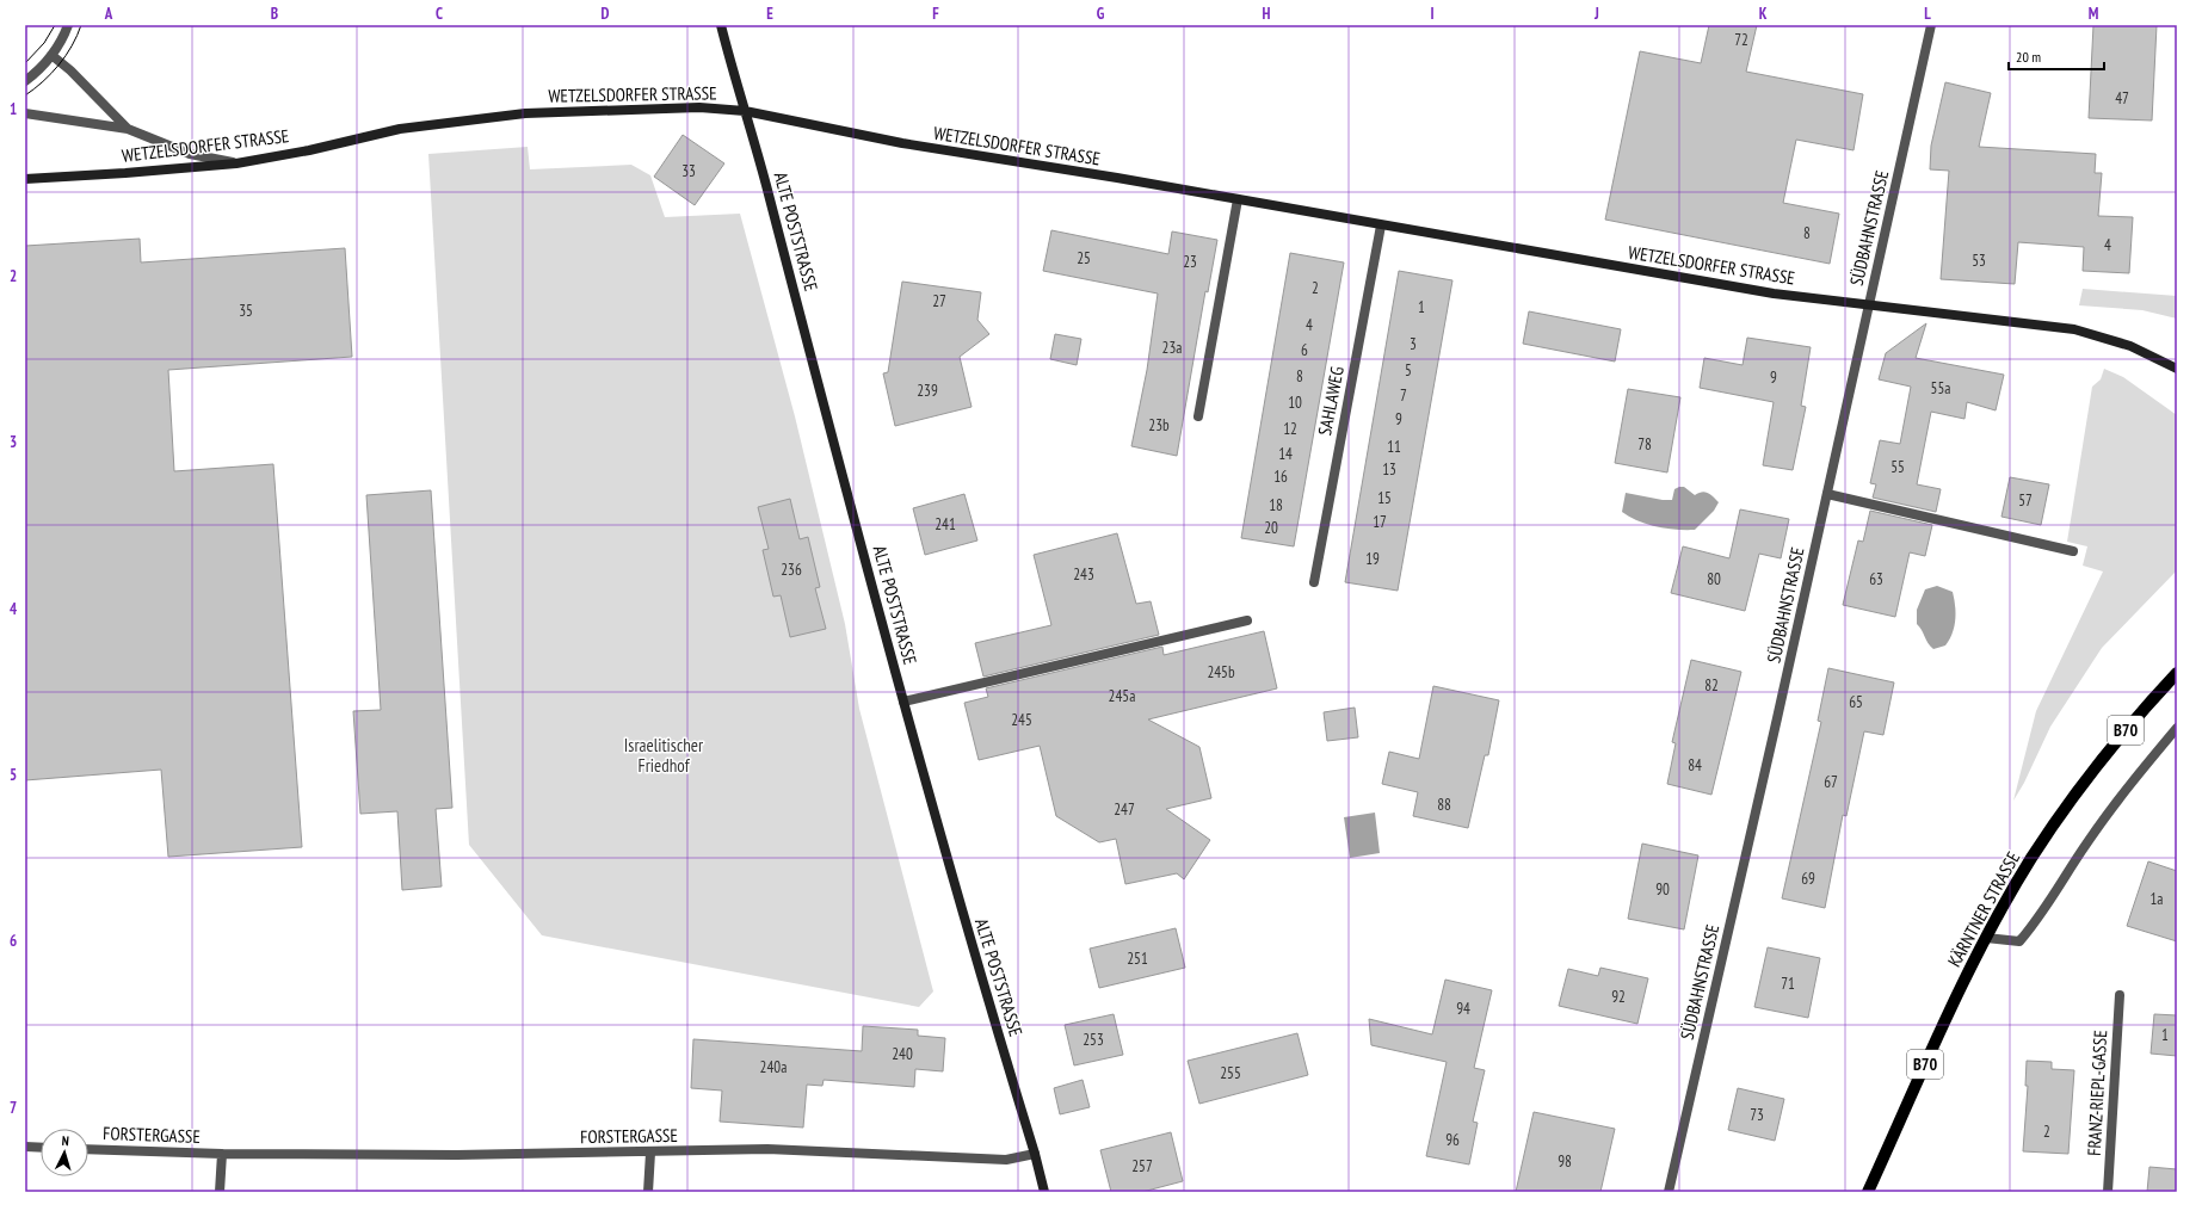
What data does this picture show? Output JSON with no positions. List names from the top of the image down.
{
  "streets": {
    "main road": [
      "WETZELSDORFER STRASSE",
      "ALTE POSTSTRASSE",
      "B70",
      "KÄRNTNER STRASSE"
    ],
    "street": [
      "SÜDBAHNSTRASSE",
      "SAHLAWEG",
      "FRANZ-RIEPL-GASSE",
      "FORSTERGASSE"
    ]
  },
  "crossings": [
    ["WETZELSDORFER STRASSE", "SÜDBAHNSTRASSE"],
    ["WETZELSDORFER STRASSE", "ALTE POSTSTRASSE"],
    ["WETZELSDORFER STRASSE", "SAHLAWEG"],
    ["ALTE POSTSTRASSE", "FORSTERGASSE"]
  ],
  "parks": ["Israelitischer Friedhof"],
  "house_numbers": [
    "72",
    "47",
    "33",
    "8",
    "4",
    "25",
    "53",
    "23",
    "2",
    "27",
    "1",
    "35",
    "4",
    "3",
    "23a",
    "6",
    "5",
    "8",
    "9",
    "55a",
    "239",
    "7",
    "10",
    "9",
    "23b",
    "12",
    "78",
    "11",
    "14",
    "55",
    "13",
    "16",
    "15",
    "57",
    "18",
    "17",
    "241",
    "20",
    "19",
    "236",
    "243",
    "80",
    "63",
    "245b",
    "82",
    "245a",
    "65",
    "245",
    "84",
    "67",
    "88",
    "247",
    "69",
    "90",
    "1a",
    "251",
    "71",
    "92",
    "94",
    "1",
    "253",
    "240",
    "240a",
    "255",
    "73",
    "2",
    "96",
    "98",
    "257"
  ],
  "scale_bar": "20 m",
  "north": "top",
  "grid": {
    "columns": [
      "A",
      "B",
      "C",
      "D",
      "E",
      "F",
      "G",
      "H",
      "I",
      "J",
      "K",
      "L",
      "M"
    ],
    "rows": [
      "1",
      "2",
      "3",
      "4",
      "5",
      "6",
      "7"
    ]
  }
}
